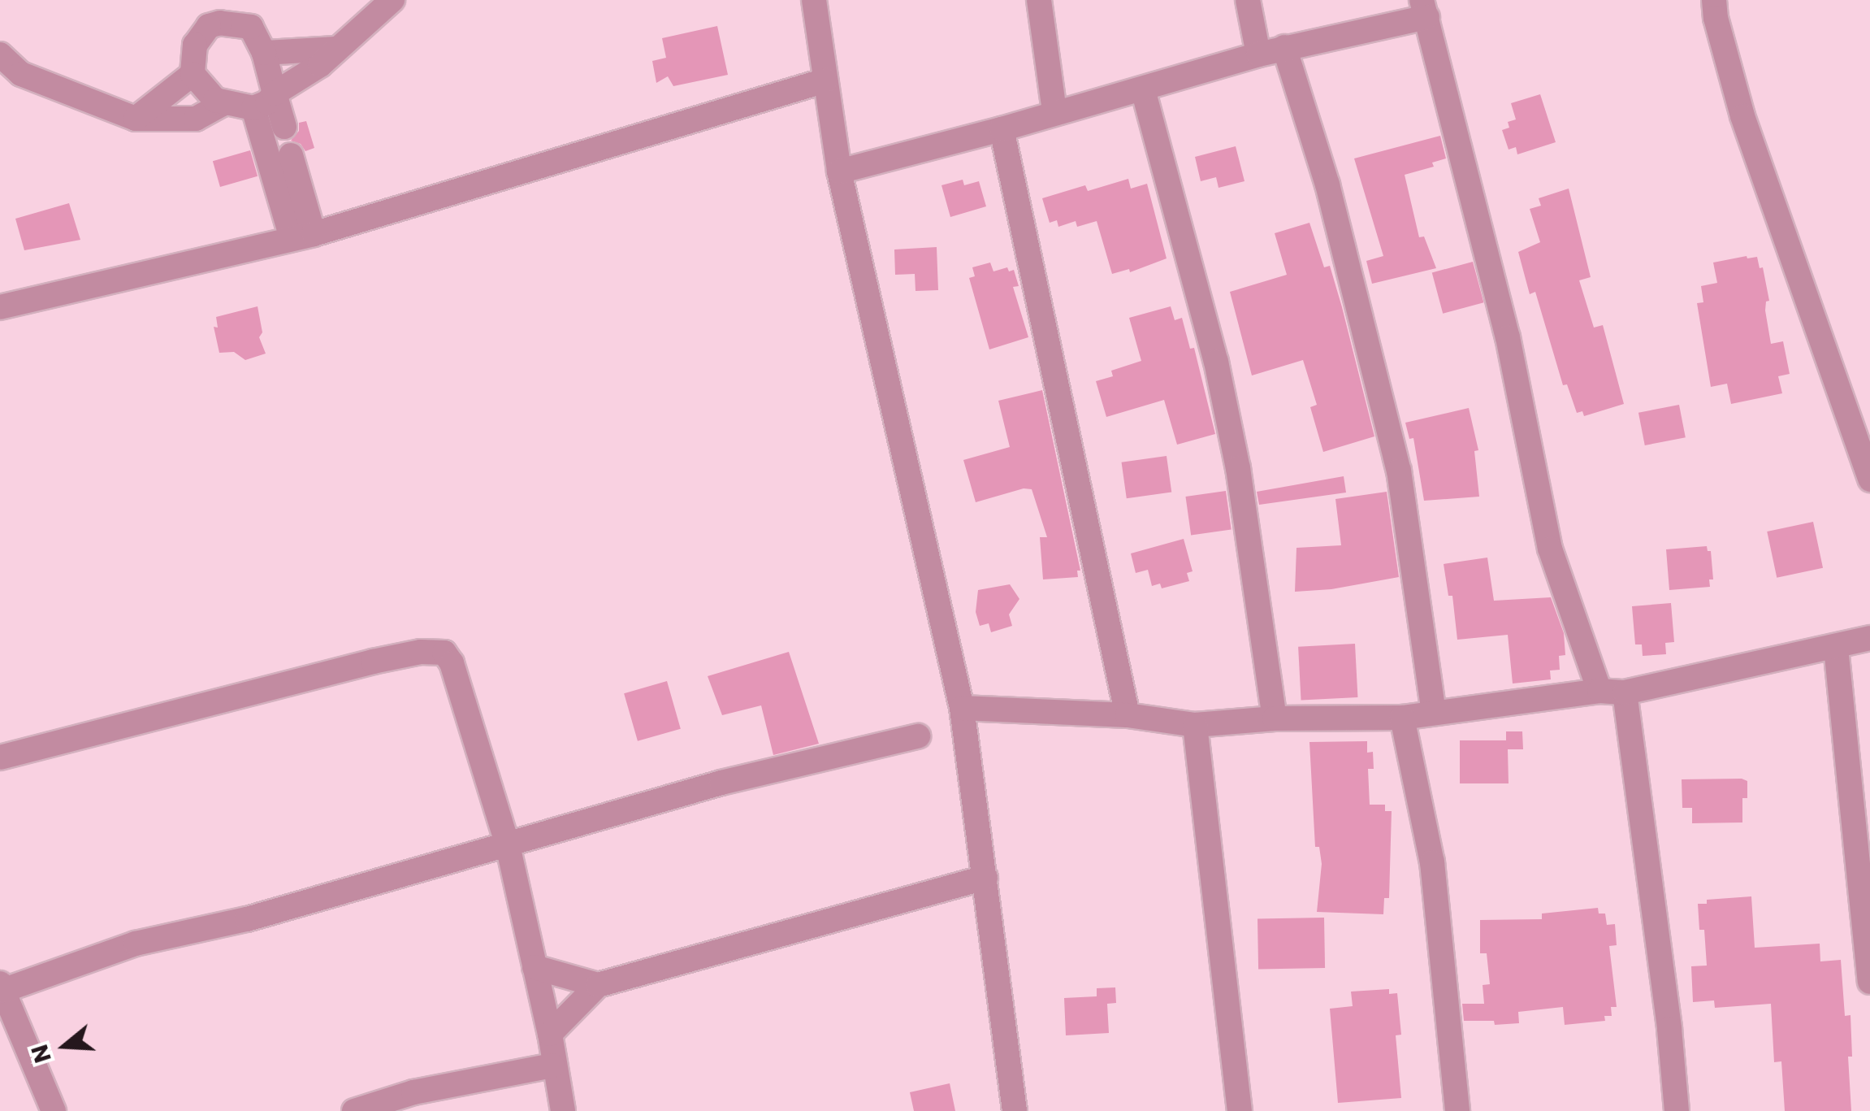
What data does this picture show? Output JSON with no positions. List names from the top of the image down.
{
  "north": "left"
}
